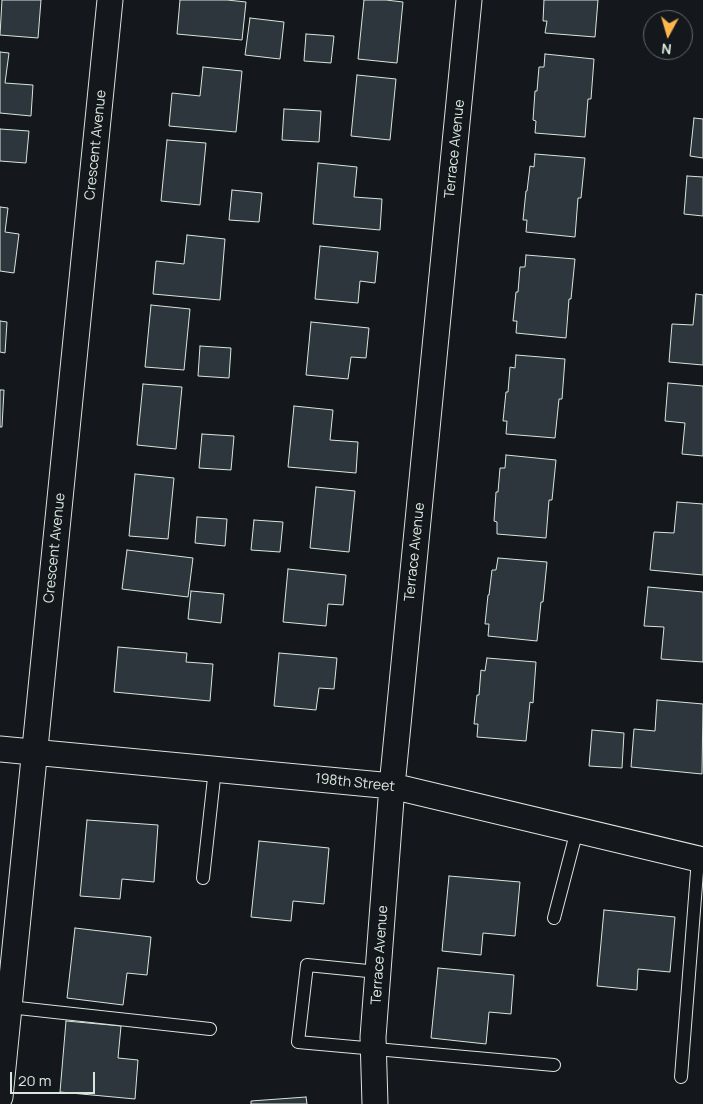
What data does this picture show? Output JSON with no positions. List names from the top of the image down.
{
  "streets": {
    "street": ["Crescent Avenue", "Terrace Avenue", "198th Street"]
  },
  "crossings": [
    ["Crescent Avenue", "198th Street"],
    ["Terrace Avenue", "198th Street"]
  ],
  "scale_bar": "20 m",
  "north": "bottom"
}
